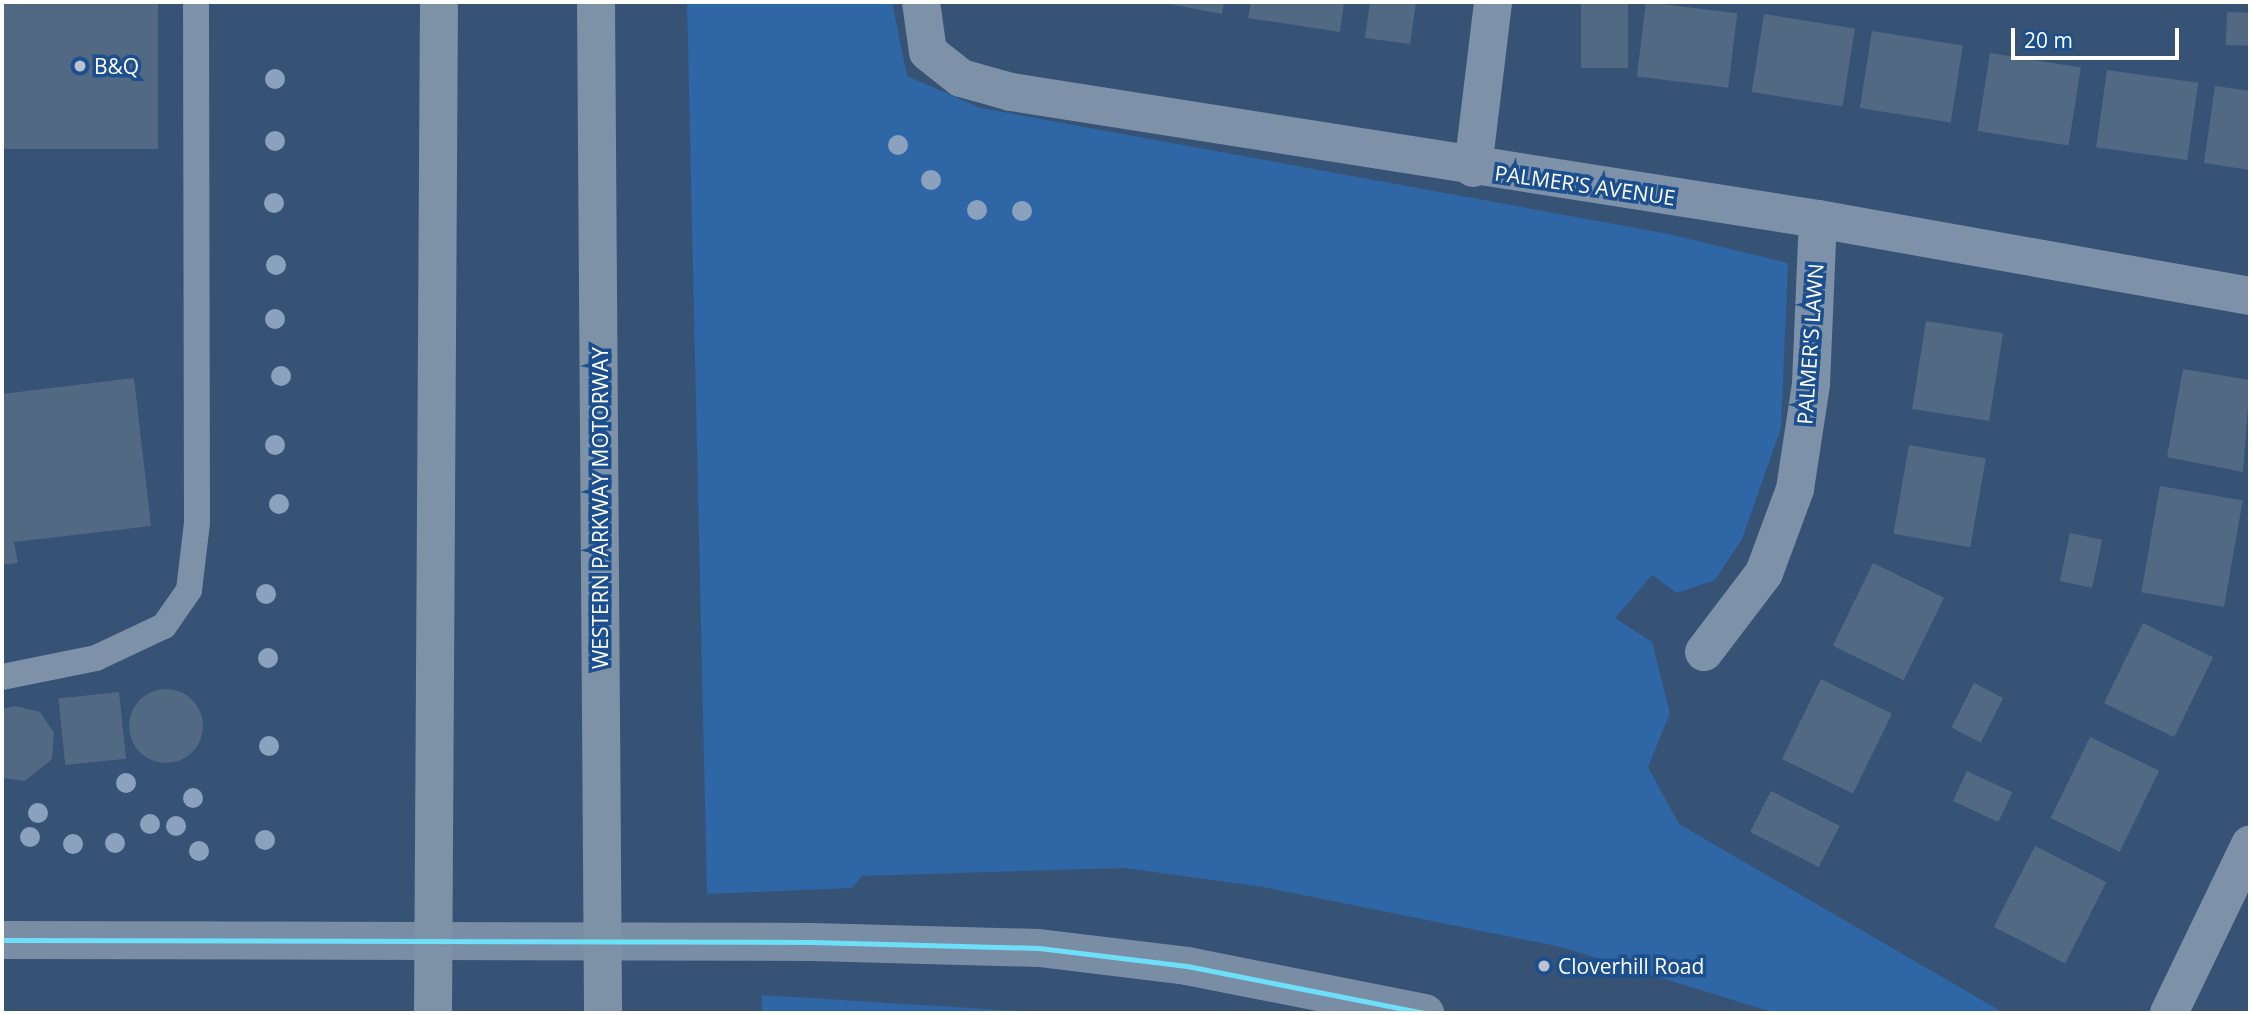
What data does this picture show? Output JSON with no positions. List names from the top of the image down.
{
  "streets": {
    "highway": ["WESTERN PARKWAY MOTORWAY"],
    "street": ["PALMER'S AVENUE", "PALMER'S LAWN"]
  },
  "crossings": [
    ["PALMER'S AVENUE", "PALMER'S LAWN"]
  ],
  "places": ["B&Q", "Cloverhill Road"],
  "scale_bar": "20 m"
}
